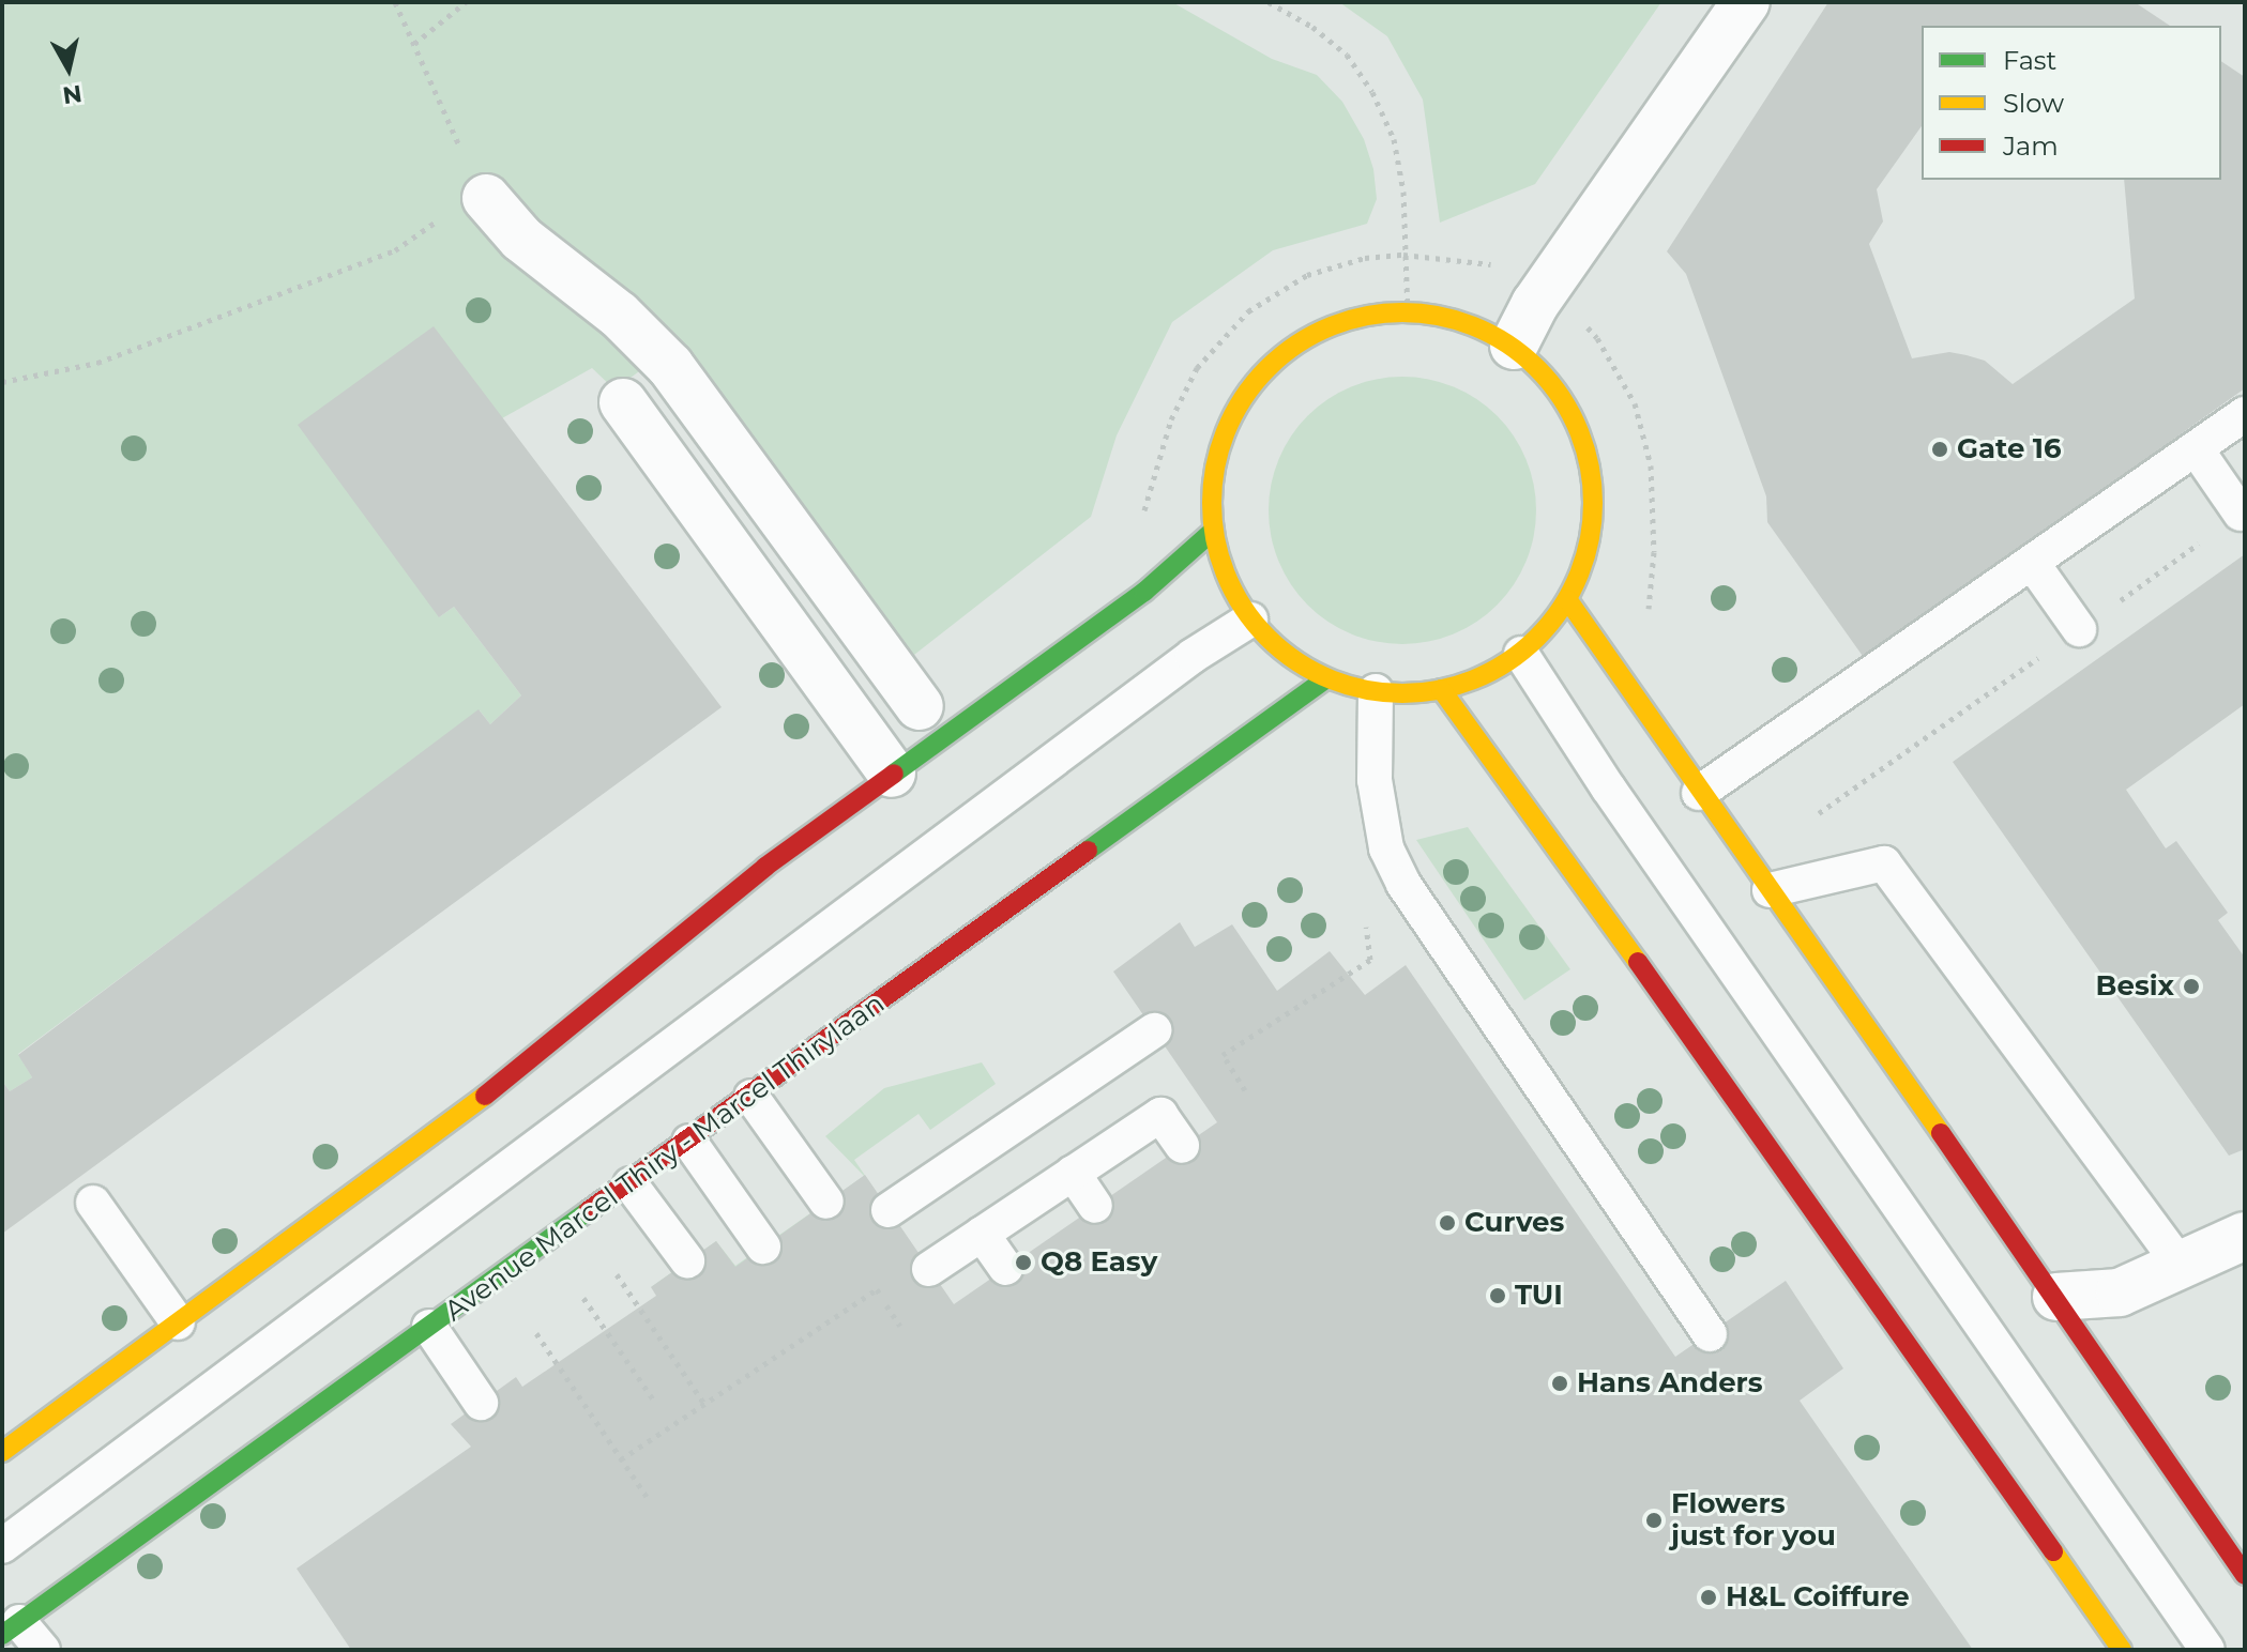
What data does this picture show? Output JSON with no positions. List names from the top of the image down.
{
  "streets": {
    "main road": ["Avenue Marcel Thiry - Marcel Thirylaan"]
  },
  "places": [
    "Gate 16",
    "Besix",
    "Curves",
    "Q8 Easy",
    "TUI",
    "Hans Anders",
    "Flowers just for you",
    "H&L Coiffure"
  ],
  "legend": ["Fast", "Slow", "Jam"],
  "north": "bottom"
}
